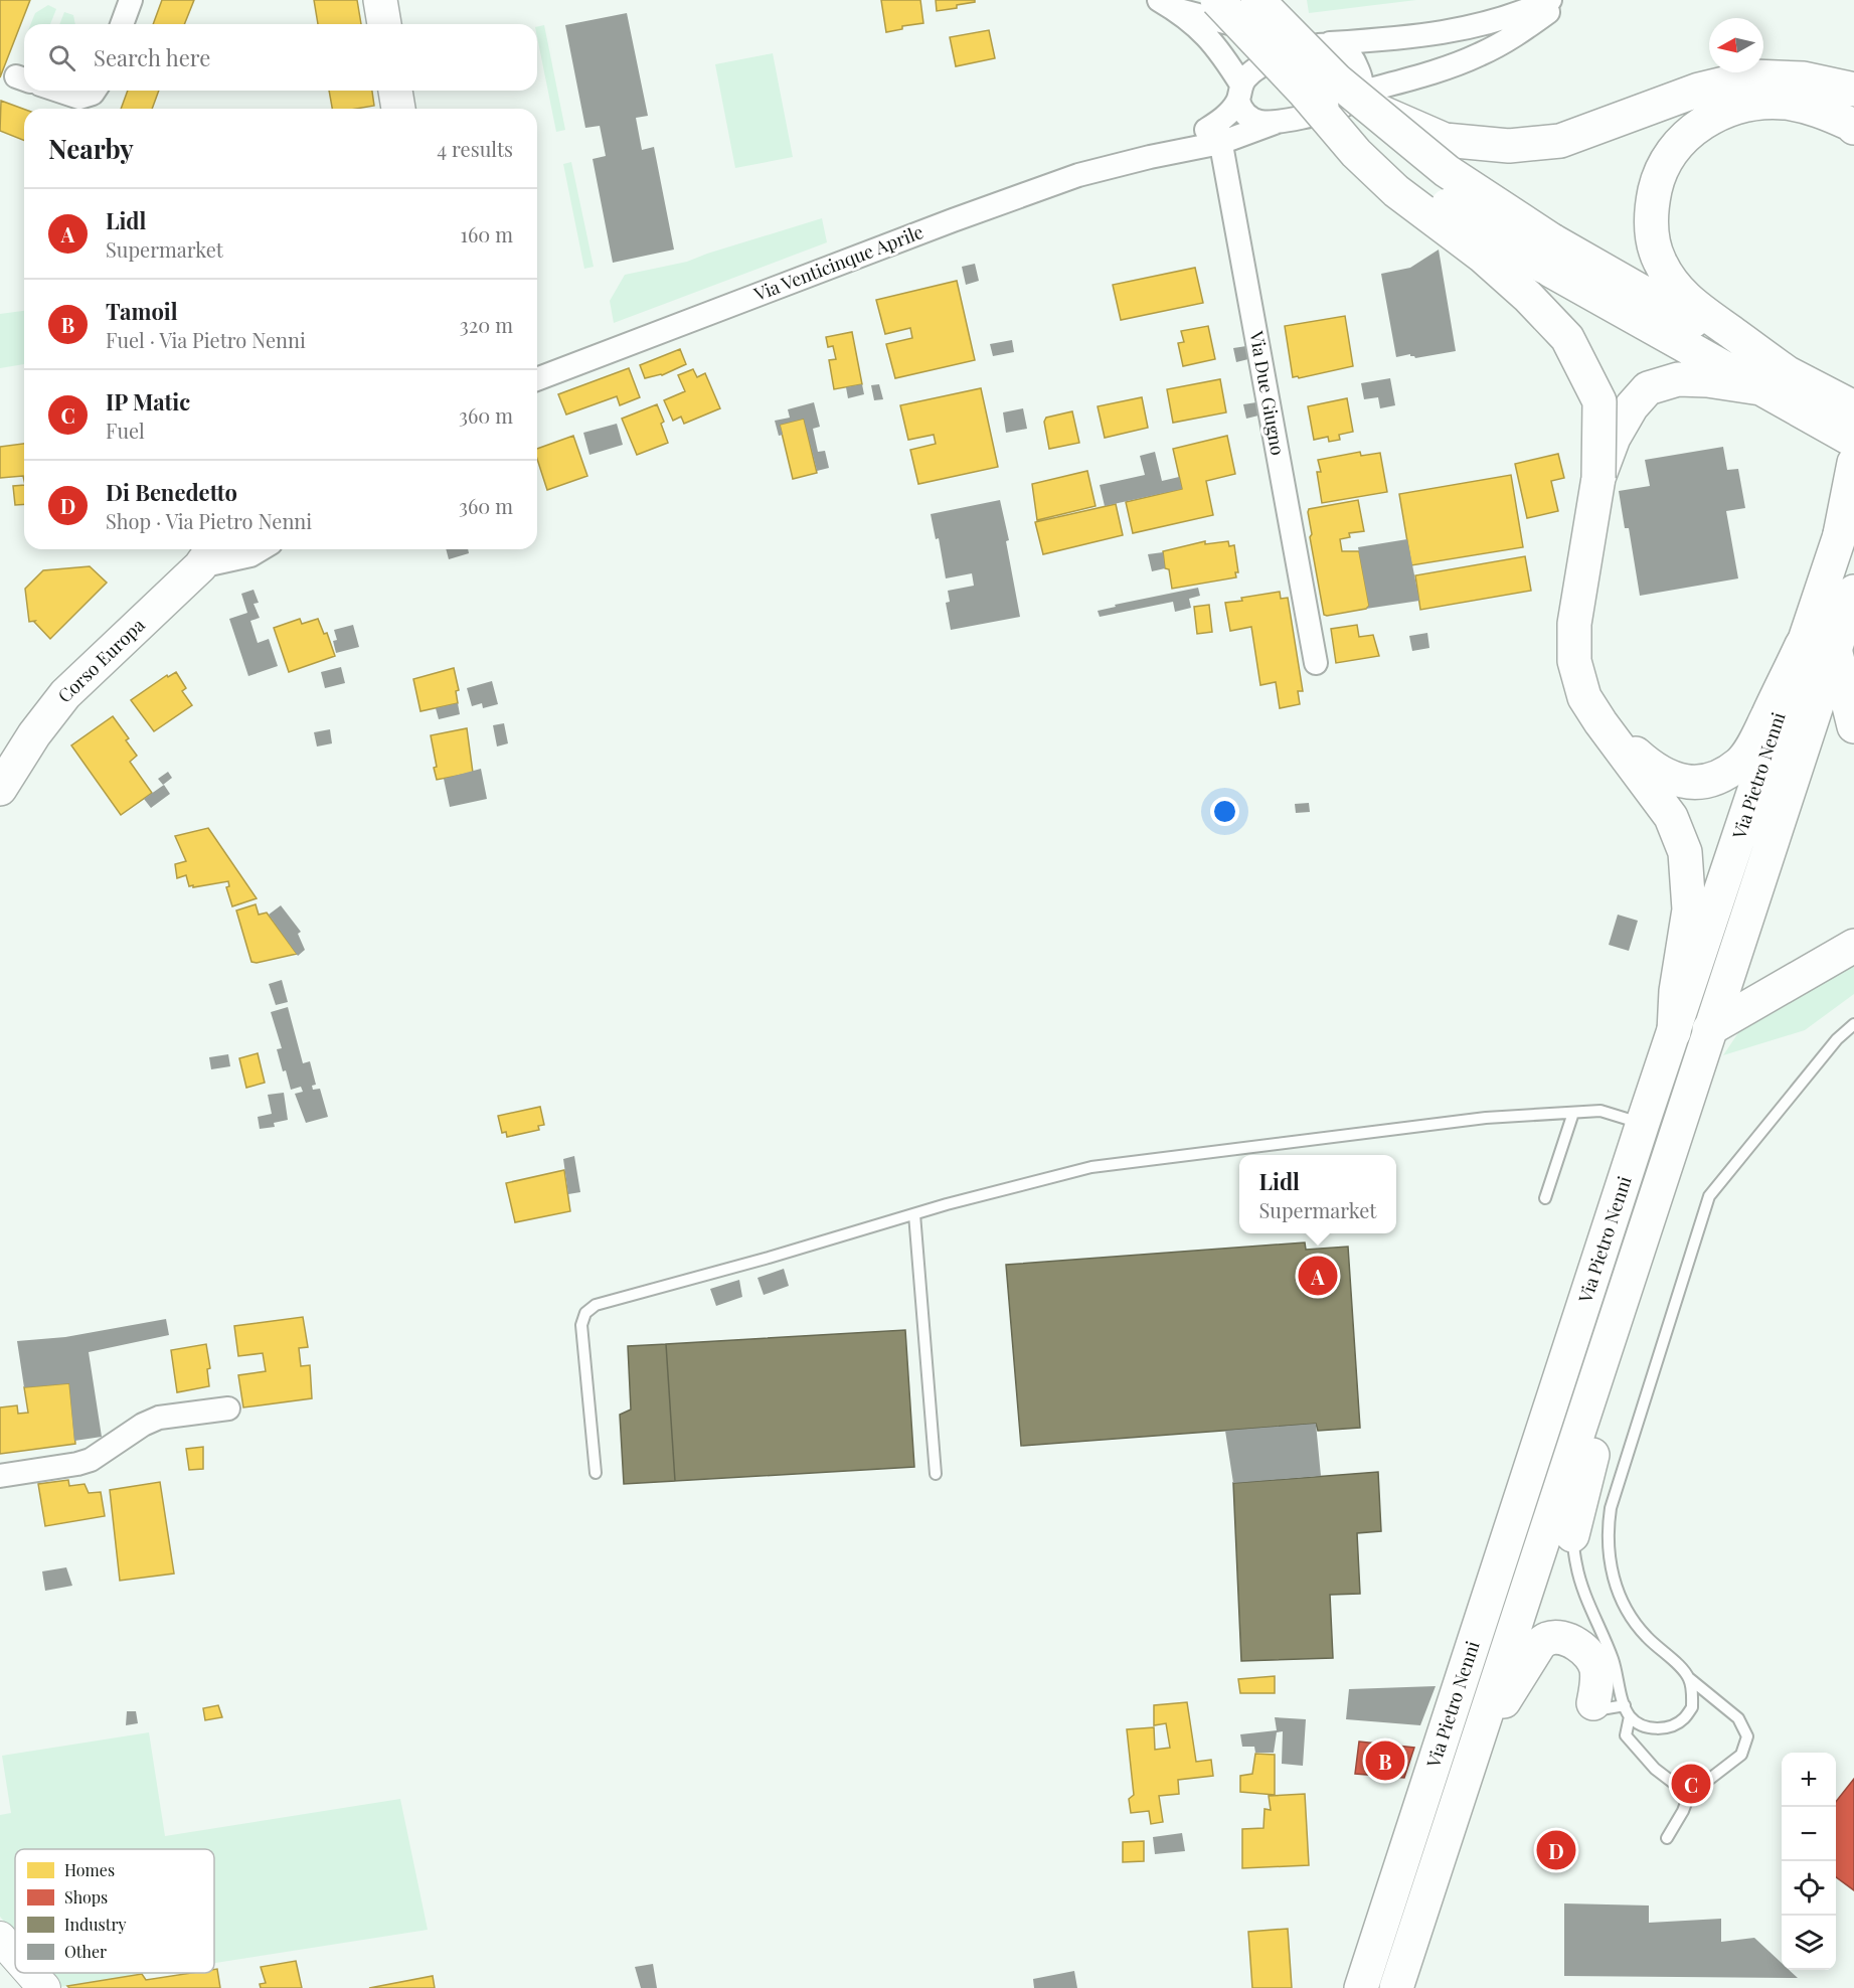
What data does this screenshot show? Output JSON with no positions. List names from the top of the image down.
{
  "streets": {
    "main road": ["Corso Europa", "Via Pietro Nenni"],
    "street": ["Via Venticinque Aprile", "Via Due Giugno"]
  },
  "crossings": [
    ["Via Venticinque Aprile", "Via Due Giugno"]
  ],
  "legend": [
    "Homes",
    "Shops",
    "Industry",
    "Other"
  ],
  "north": "left",
  "page": {
    "search": "Search here",
    "heading": ["Nearby", "4 results"],
    "list": [
      {
        "mark": "A",
        "name": "Lidl",
        "note": "Supermarket",
        "value": "160 m"
      },
      {
        "mark": "B",
        "name": "Tamoil",
        "note": "Fuel · Via Pietro Nenni",
        "value": "320 m"
      },
      {
        "mark": "C",
        "name": "IP Matic",
        "note": "Fuel",
        "value": "360 m"
      },
      {
        "mark": "D",
        "name": "Di Benedetto",
        "note": "Shop · Via Pietro Nenni",
        "value": "360 m"
      }
    ],
    "popup": ["Lidl", "Supermarket"],
    "pins": [
      "A",
      "B",
      "C",
      "D"
    ],
    "map_buttons": ["+", "−"]
  }
}
